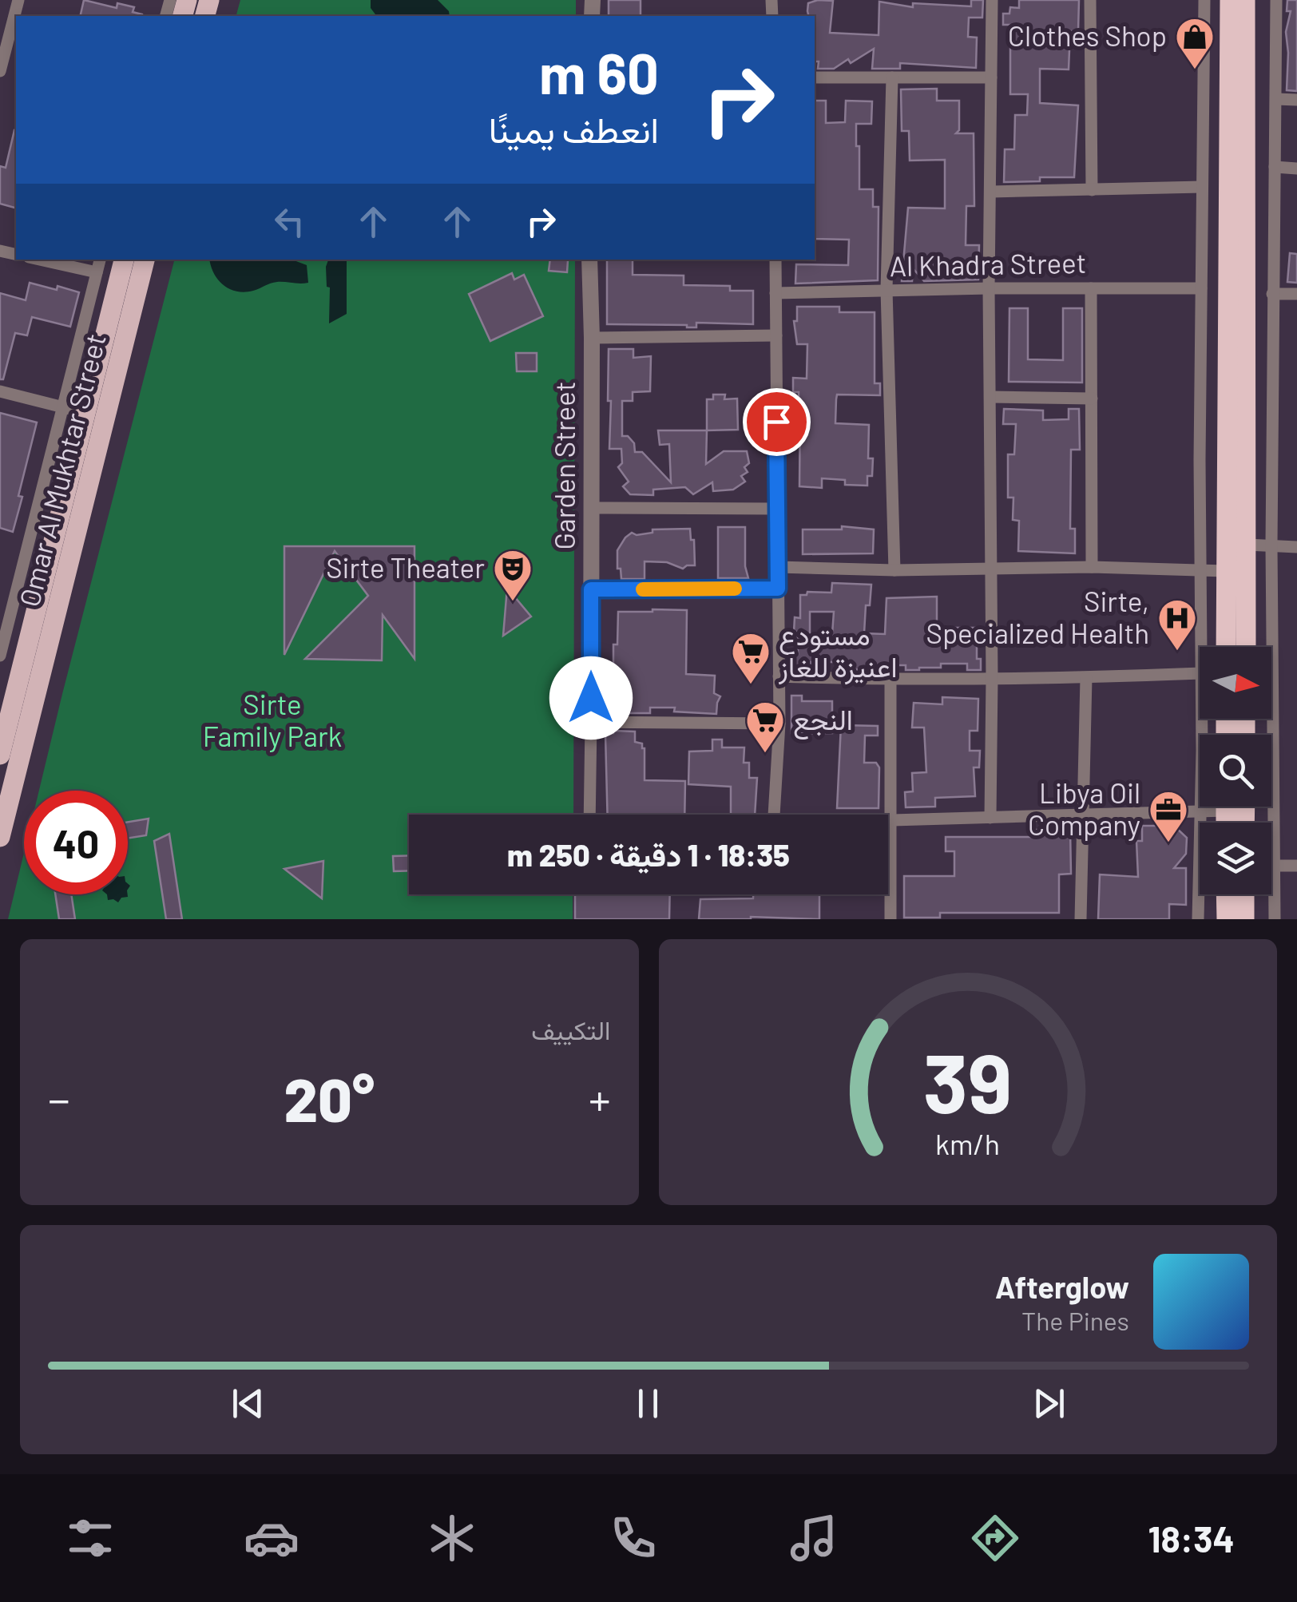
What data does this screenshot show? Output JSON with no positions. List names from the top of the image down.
{
  "streets": {
    "main road": ["Omar Al Mukhtar Street"],
    "street": ["Al Khadra Street", "Garden Street"]
  },
  "parks": ["Sirte Family Park"],
  "places": {
    "shop": ["Clothes Shop"],
    "theatre": ["Sirte Theater"],
    "hospital": ["Sirte, Specialized Health"],
    "supermarket": ["مستودع اعنيزة للغاز", "النجع"],
    "office": ["Libya Oil Company"]
  },
  "north": "right",
  "page": {
    "turn": ["60 m", "انعطف يمينًا"],
    "limit": "40",
    "trip": "18:35 · 1 دقيقة · 250 m",
    "tile": "التكييف",
    "heat": ["−", "20°", "+"],
    "song": ["Afterglow", "The Pines"],
    "tabs": "18:34",
    "gauge": ["39", "km/h"]
  }
}
